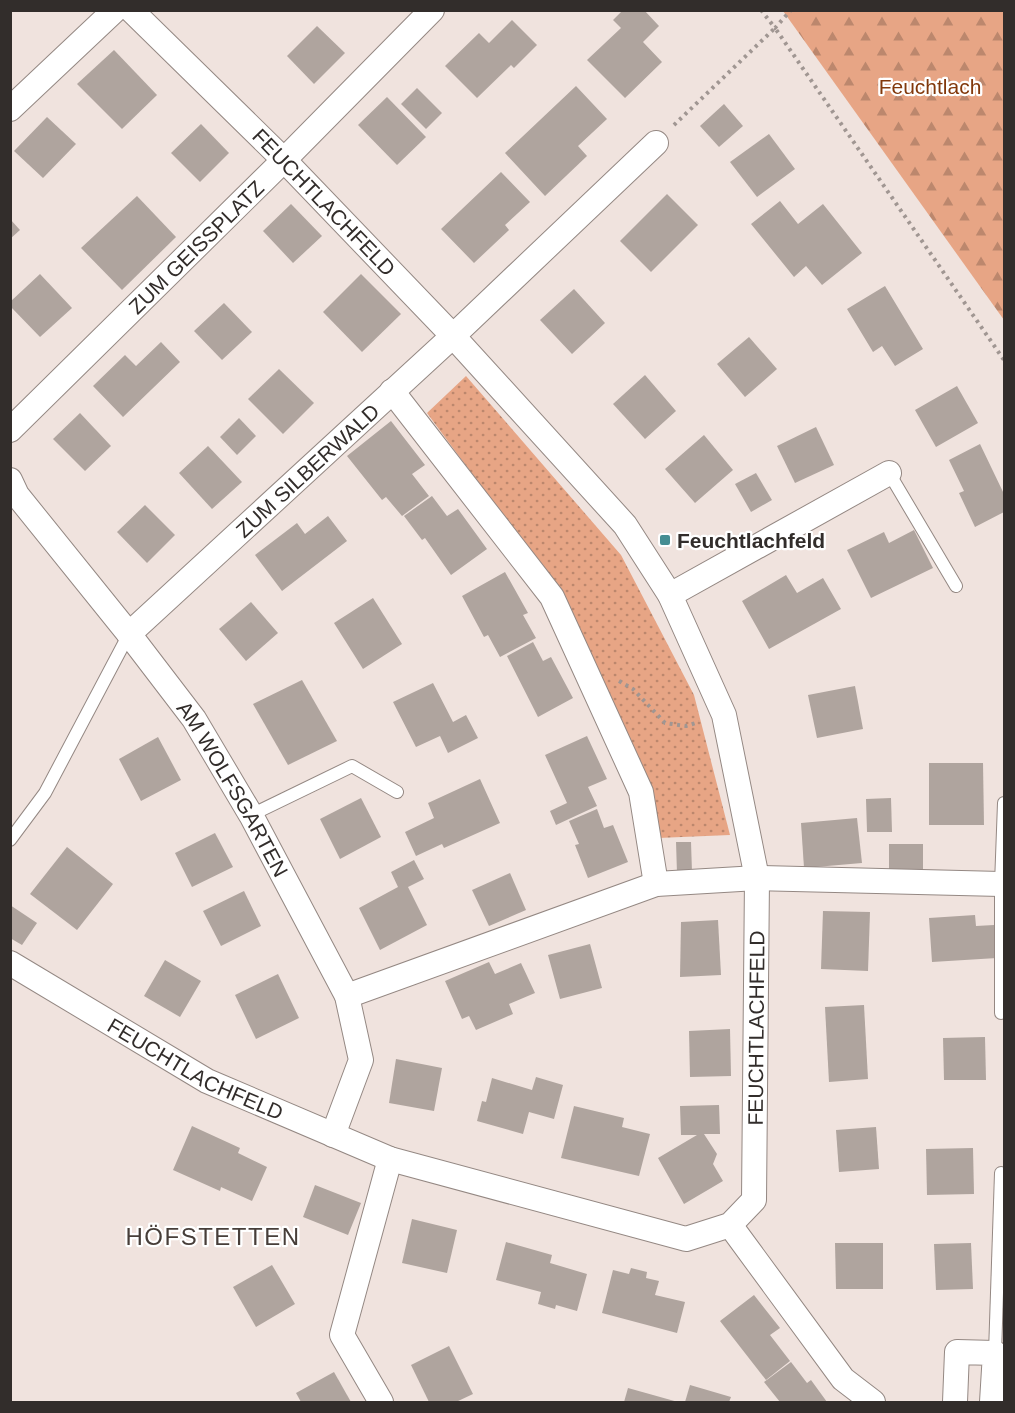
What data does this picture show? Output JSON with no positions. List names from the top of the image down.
{
  "streets": {
    "street": [
      "FEUCHTLACHFELD",
      "ZUM GEISSPLATZ",
      "ZUM SILBERWALD",
      "AM WOLFSGARTEN"
    ]
  },
  "crossings": [
    ["FEUCHTLACHFELD", "ZUM GEISSPLATZ"],
    ["FEUCHTLACHFELD", "ZUM SILBERWALD"],
    ["FEUCHTLACHFELD", "AM WOLFSGARTEN"],
    ["ZUM SILBERWALD", "AM WOLFSGARTEN"]
  ],
  "districts": ["HÖFSTETTEN"],
  "parks": ["Feuchtlach"],
  "places": {
    "transit": ["Feuchtlachfeld"]
  }
}
